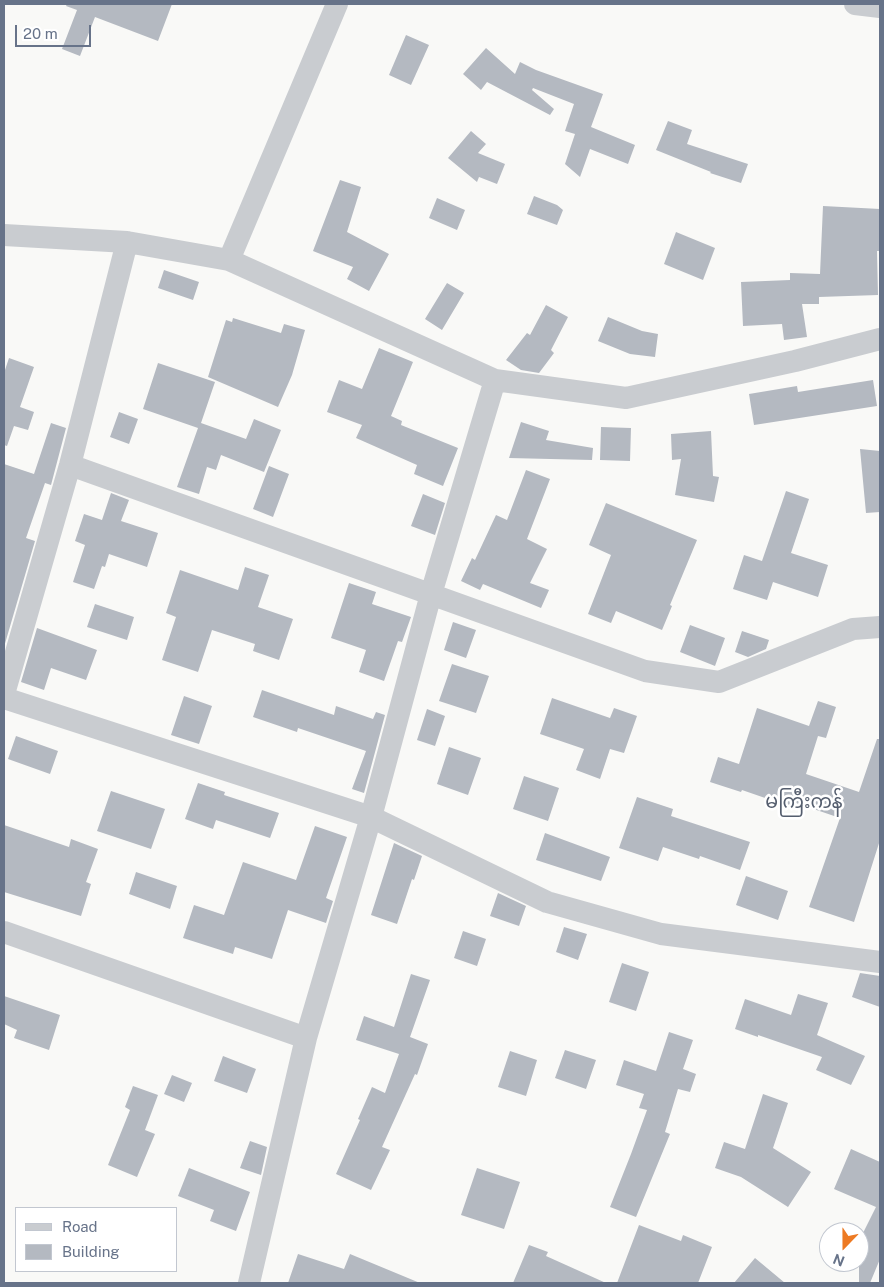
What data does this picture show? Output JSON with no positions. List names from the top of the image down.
{
  "districts": ["မကြီးကန်"],
  "legend": ["Road", "Building"],
  "scale_bar": "20 m",
  "north": "bottom"
}
